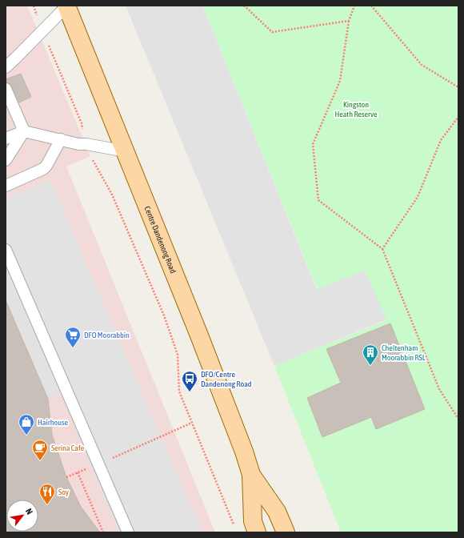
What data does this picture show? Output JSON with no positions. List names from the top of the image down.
{
  "streets": {
    "main road": ["Centre Dandenong Road"]
  },
  "parks": ["Kingston Heath Reserve"],
  "places": {
    "supermarket": ["DFO Moorabbin"],
    "building": ["Cheltenham Moorabbin RSL"],
    "bus stop": ["DFO/Centre Dandenong Road"],
    "shop": ["Hairhouse"],
    "cafe": ["Serina Cafe"],
    "restaurant": ["Soy"]
  },
  "north": "top right"
}
